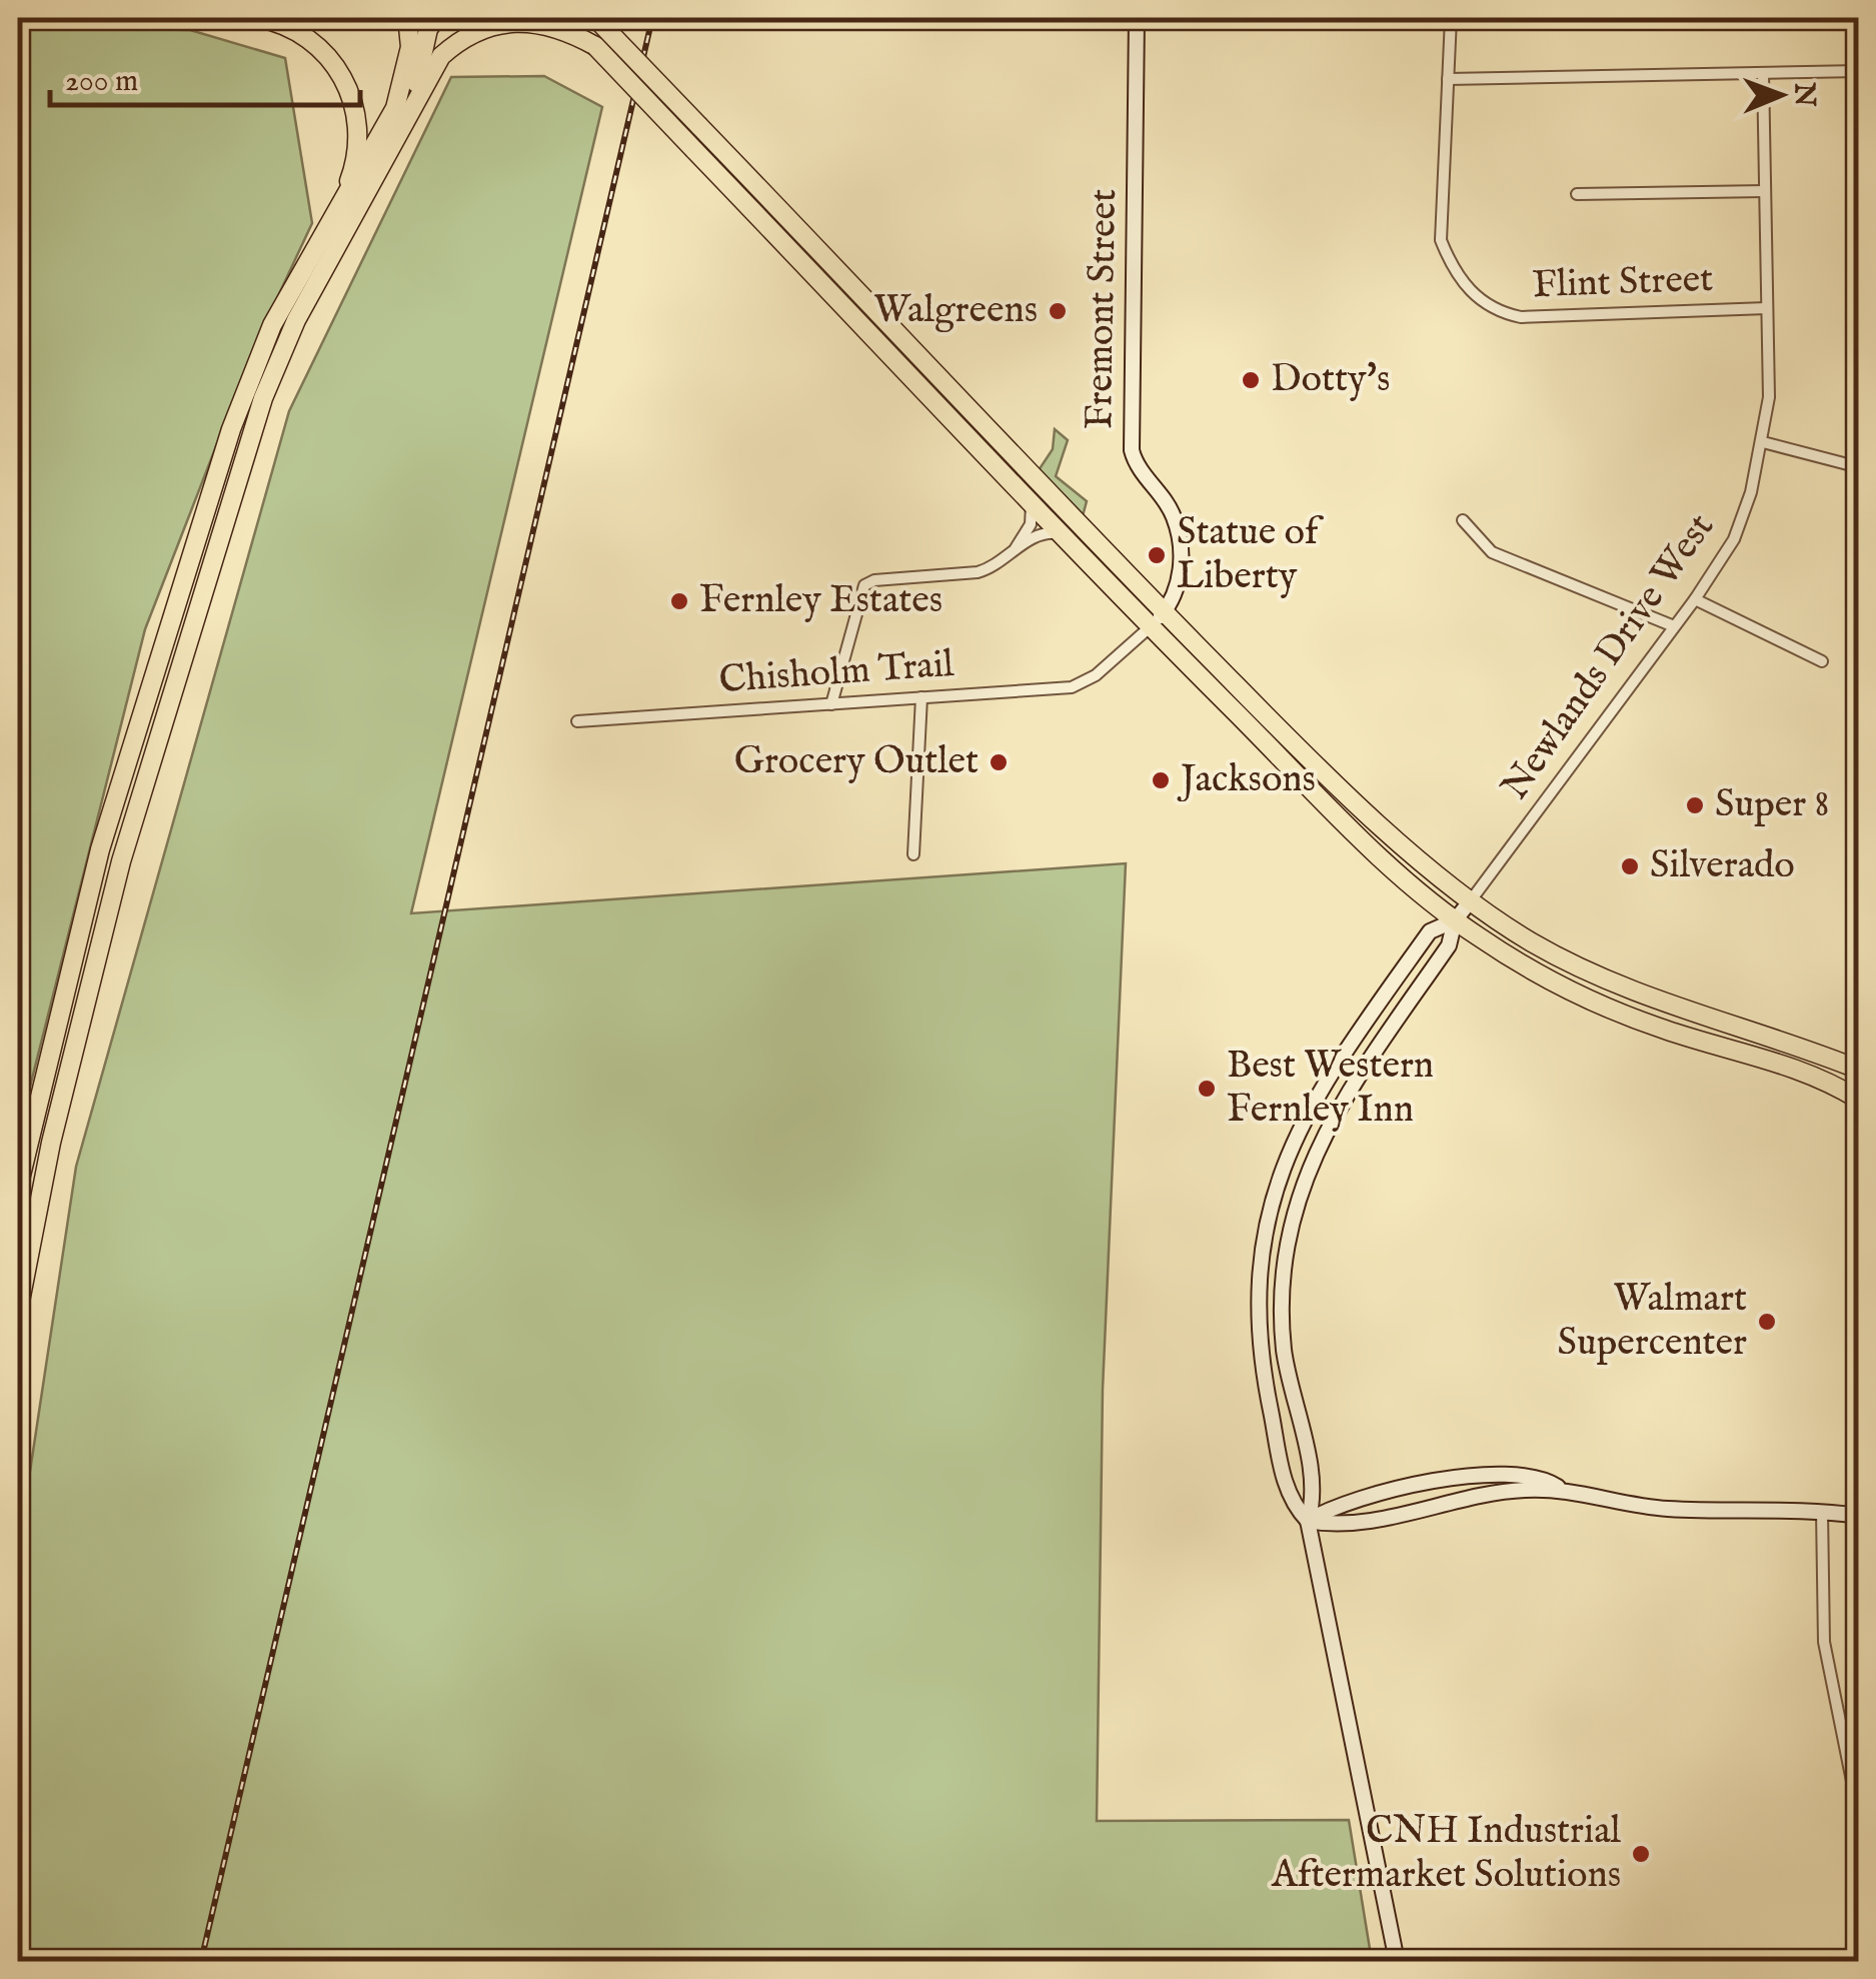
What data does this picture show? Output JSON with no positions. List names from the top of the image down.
{
  "streets": {
    "street": [
      "Flint Street",
      "Fremont Street",
      "Newlands Drive West",
      "Chisholm Trail"
    ]
  },
  "crossings": [
    ["Flint Street", "Newlands Drive West"],
    ["Fremont Street", "Chisholm Trail"]
  ],
  "places": [
    "Walgreens",
    "Dotty's",
    "Statue of Liberty",
    "Fernley Estates",
    "Grocery Outlet",
    "Jacksons",
    "Super 8",
    "Silverado",
    "Best Western Fernley Inn",
    "Walmart Supercenter",
    "CNH Industrial Aftermarket Solutions"
  ],
  "scale_bar": "200 m",
  "north": "right"
}
